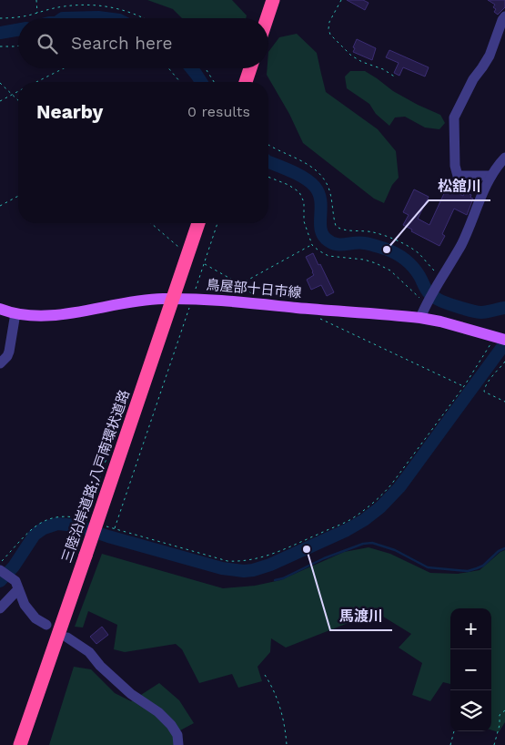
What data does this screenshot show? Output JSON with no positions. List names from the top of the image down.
{
  "streets": {
    "highway": ["三陸沿岸道路;八戸南環状道路"],
    "main road": ["鳥屋部十日市線"]
  },
  "places": ["松舘川", "馬渡川"],
  "page": {
    "search": "Search here",
    "heading": ["Nearby", "0 results"],
    "map_buttons": ["+", "−"]
  }
}
